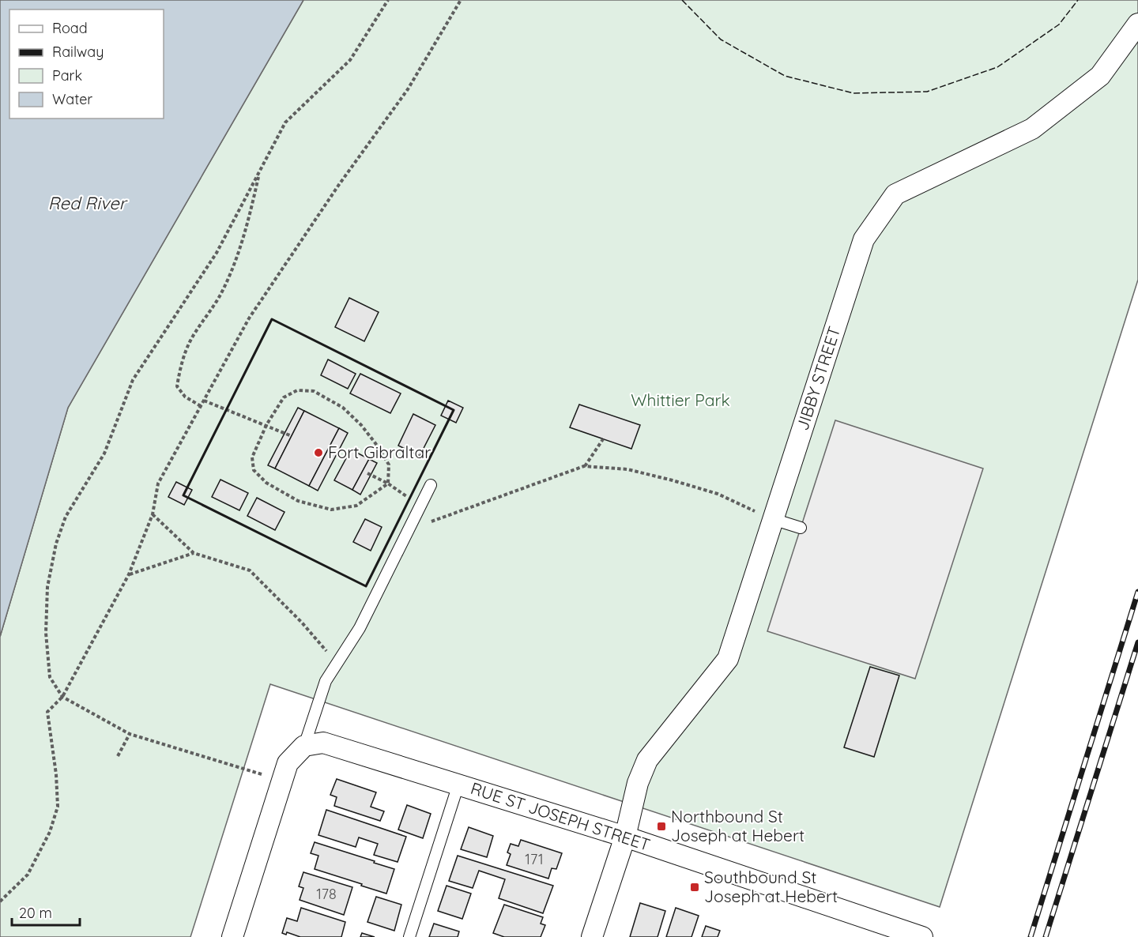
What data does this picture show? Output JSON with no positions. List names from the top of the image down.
{
  "streets": {
    "street": ["JIBBY STREET", "RUE ST JOSEPH STREET"]
  },
  "crossings": [
    ["JIBBY STREET", "RUE ST JOSEPH STREET"]
  ],
  "water": ["Red River"],
  "parks": ["Whittier Park"],
  "places": {
    "other": ["Fort Gibraltar"],
    "transit": ["Northbound St Joseph at Hebert", "Southbound St Joseph at Hebert"]
  },
  "house_numbers": ["171", "178"],
  "legend": [
    "Road",
    "Railway",
    "Park",
    "Water"
  ],
  "scale_bar": "20 m"
}
